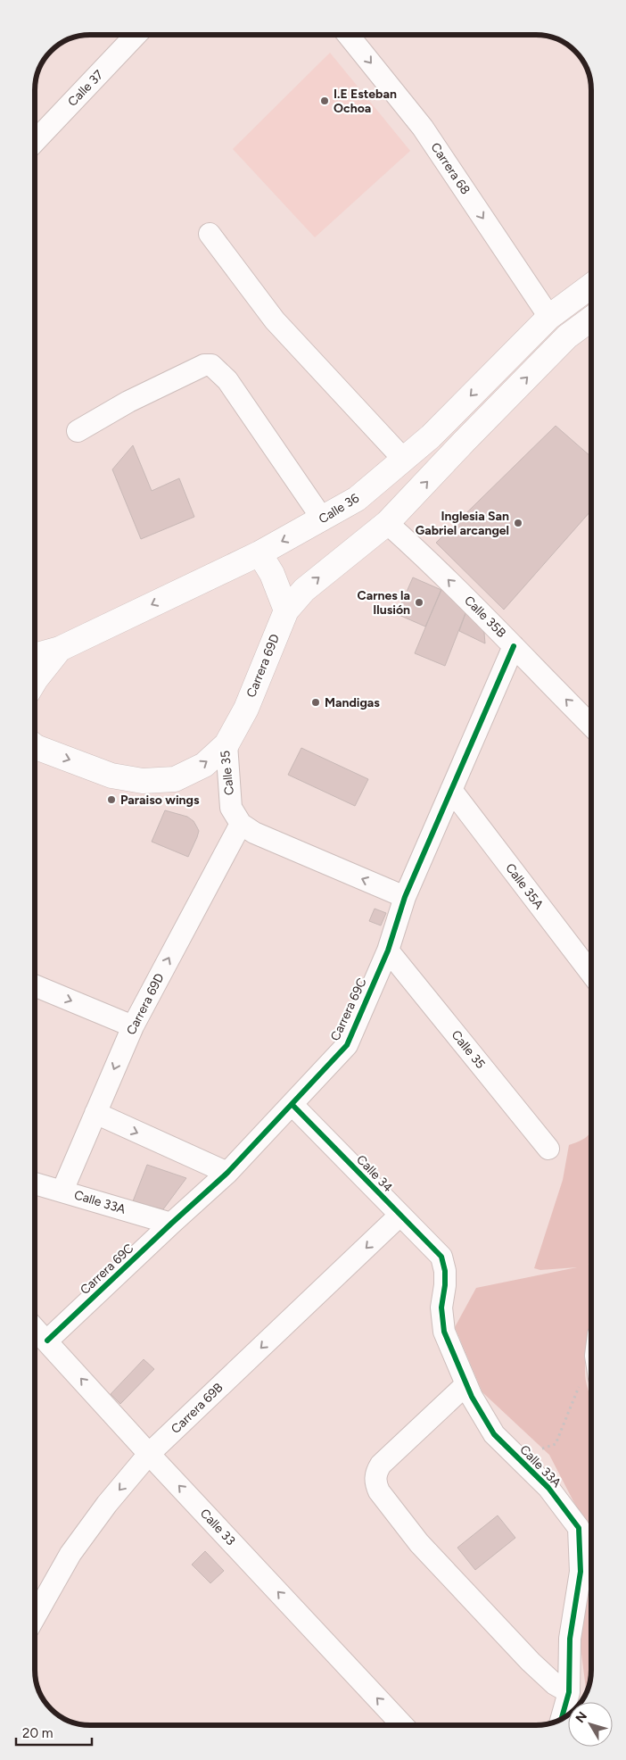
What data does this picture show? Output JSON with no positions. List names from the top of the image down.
{
  "streets": {
    "main road": ["Calle 36", "Carrera 69D", "Calle 35"],
    "street": [
      "Calle 37",
      "Carrera 68",
      "Calle 35B",
      "Calle 35A",
      "Carrera 69C",
      "Calle 34",
      "Calle 33A",
      "Carrera 69B",
      "Calle 33"
    ]
  },
  "crossings": [
    ["Carrera 68", "Calle 36"],
    ["Calle 35B", "Carrera 69C"],
    ["Carrera 69D", "Calle 35"],
    ["Carrera 69D", "Calle 33A"],
    ["Calle 35", "Carrera 69C"],
    ["Calle 35A", "Carrera 69C"],
    ["Carrera 69C", "Calle 34"],
    ["Carrera 69C", "Calle 33A"],
    ["Carrera 69C", "Calle 33"],
    ["Calle 34", "Calle 33A"],
    ["Calle 34", "Carrera 69B"],
    ["Carrera 69B", "Calle 33"]
  ],
  "one_way": [
    "Carrera 68",
    "Calle 35B",
    "Calle 35",
    "Carrera 69B",
    "Calle 33"
  ],
  "places": [
    "I.E Esteban Ochoa",
    "Inglesia San Gabriel arcangel",
    "Carnes la Ilusión",
    "Mandigas",
    "Paraiso wings"
  ],
  "scale_bar": "20 m",
  "north": "top left"
}
